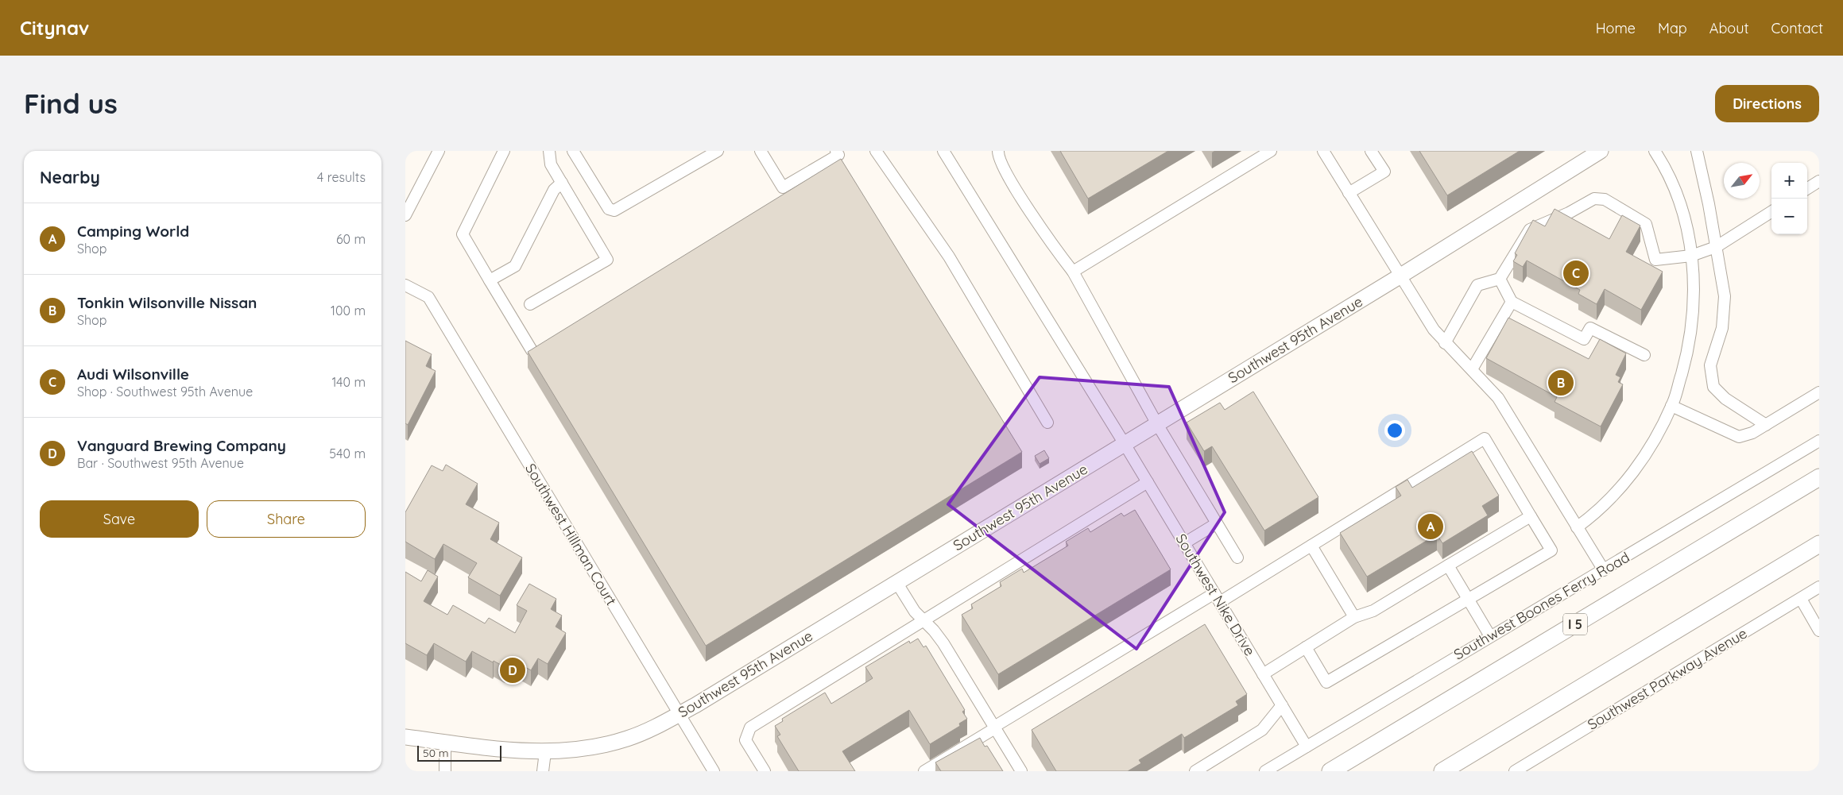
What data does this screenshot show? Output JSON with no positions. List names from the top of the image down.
{
  "streets": {
    "highway": ["I 5"],
    "main road": ["Southwest 95th Avenue"],
    "street": [
      "Southwest Hillman Court",
      "Southwest Nike Drive",
      "Southwest Boones Ferry Road",
      "Southwest Parkway Avenue"
    ]
  },
  "crossings": [
    ["Southwest 95th Avenue", "Southwest Hillman Court"],
    ["Southwest 95th Avenue", "Southwest Nike Drive"],
    ["Southwest Nike Drive", "Southwest Boones Ferry Road"]
  ],
  "scale_bar": "50 m",
  "north": "top right",
  "page": {
    "header": "Citynav",
    "nav": [
      "Home",
      "Map",
      "About",
      "Contact"
    ],
    "buttons": [
      "Directions",
      ["Save", "Share"]
    ],
    "title": "Find us",
    "heading": ["Nearby", "4 results"],
    "map_buttons": ["+", "−"],
    "list": [
      {
        "mark": "A",
        "name": "Camping World",
        "note": "Shop",
        "value": "60 m"
      },
      {
        "mark": "B",
        "name": "Tonkin Wilsonville Nissan",
        "note": "Shop",
        "value": "100 m"
      },
      {
        "mark": "C",
        "name": "Audi Wilsonville",
        "note": "Shop · Southwest 95th Avenue",
        "value": "140 m"
      },
      {
        "mark": "D",
        "name": "Vanguard Brewing Company",
        "note": "Bar · Southwest 95th Avenue",
        "value": "540 m"
      }
    ],
    "pins": [
      "C",
      "B",
      "A",
      "D"
    ],
    "scale": "50 m"
  }
}
